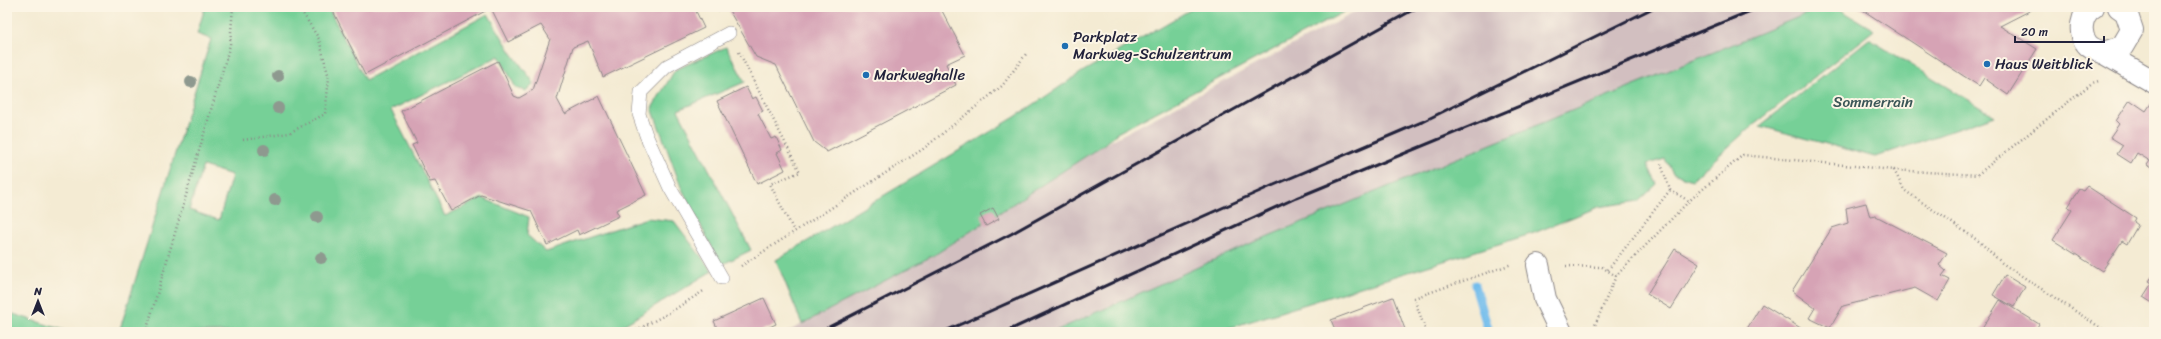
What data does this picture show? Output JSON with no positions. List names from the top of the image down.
{
  "parks": ["Sommerrain"],
  "places": ["Parkplatz Markweg-Schulzentrum", "Haus Weitblick", "Markweghalle"],
  "scale_bar": "20 m",
  "north": "top"
}
